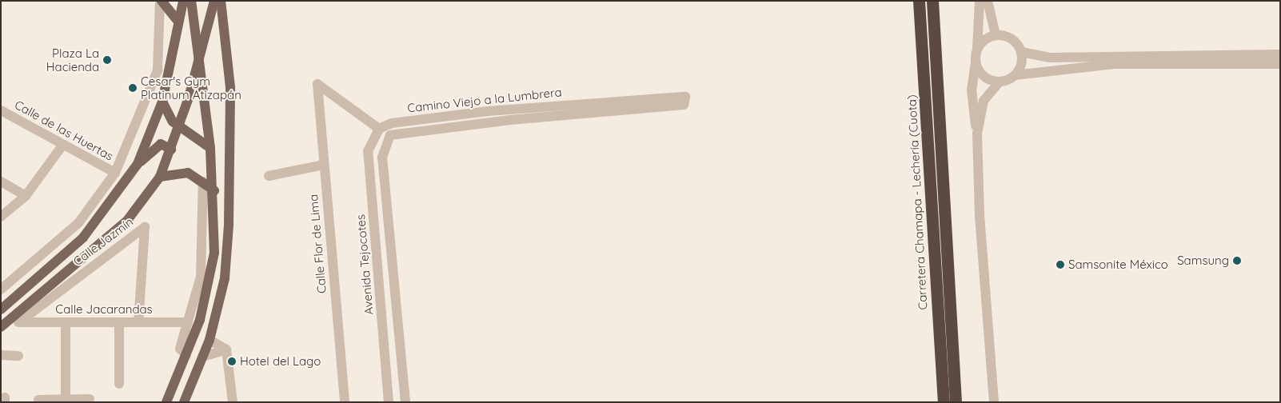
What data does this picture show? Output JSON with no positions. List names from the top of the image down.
{
  "streets": {
    "highway": ["Carretera Chamapa - Lechería (Cuota)"],
    "street": [
      "Camino Viejo a la Lumbrera",
      "Calle de las Huertas",
      "Calle Jazmín",
      "Calle Flor de Lima",
      "Avenida Tejocotes",
      "Calle Jacarandas"
    ]
  },
  "crossings": [
    ["Camino Viejo a la Lumbrera", "Calle Flor de Lima"],
    ["Camino Viejo a la Lumbrera", "Avenida Tejocotes"],
    ["Calle Jazmín", "Calle Jacarandas"],
    ["Calle Flor de Lima", "Avenida Tejocotes"]
  ],
  "places": [
    "Plaza La Hacienda",
    "Cesar's Gym Platinum Atizapán",
    "Samsung",
    "Samsonite México",
    "Hotel del Lago"
  ]
}
